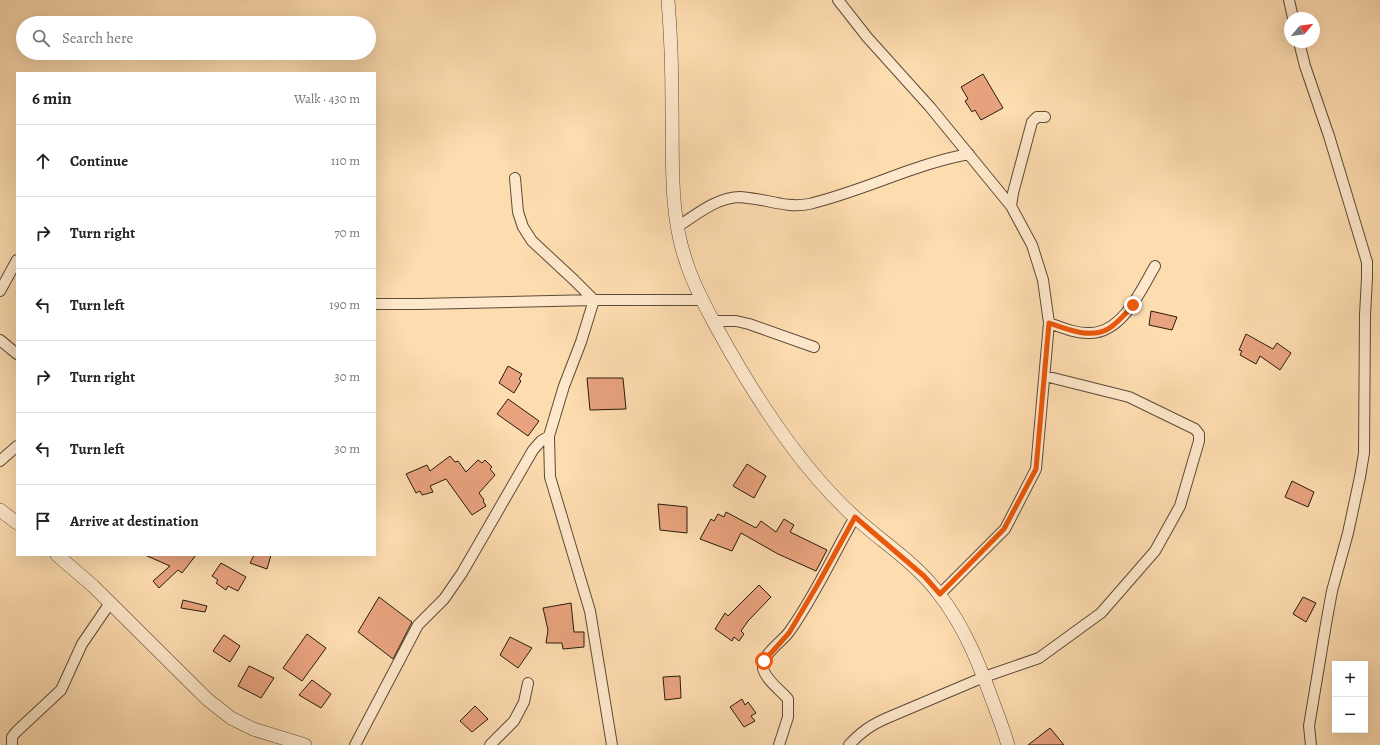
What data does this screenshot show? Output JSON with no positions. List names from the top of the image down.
{
  "north": "top right",
  "page": {
    "search": "Search here",
    "heading": ["6 min", "Walk · 430 m"],
    "list": [
      ["Continue", "110 m"],
      ["Turn right", "70 m"],
      ["Turn left", "190 m"],
      ["Turn right", "30 m"],
      ["Turn left", "30 m"],
      "Arrive at destination"
    ],
    "map_buttons": ["+", "−"]
  }
}
